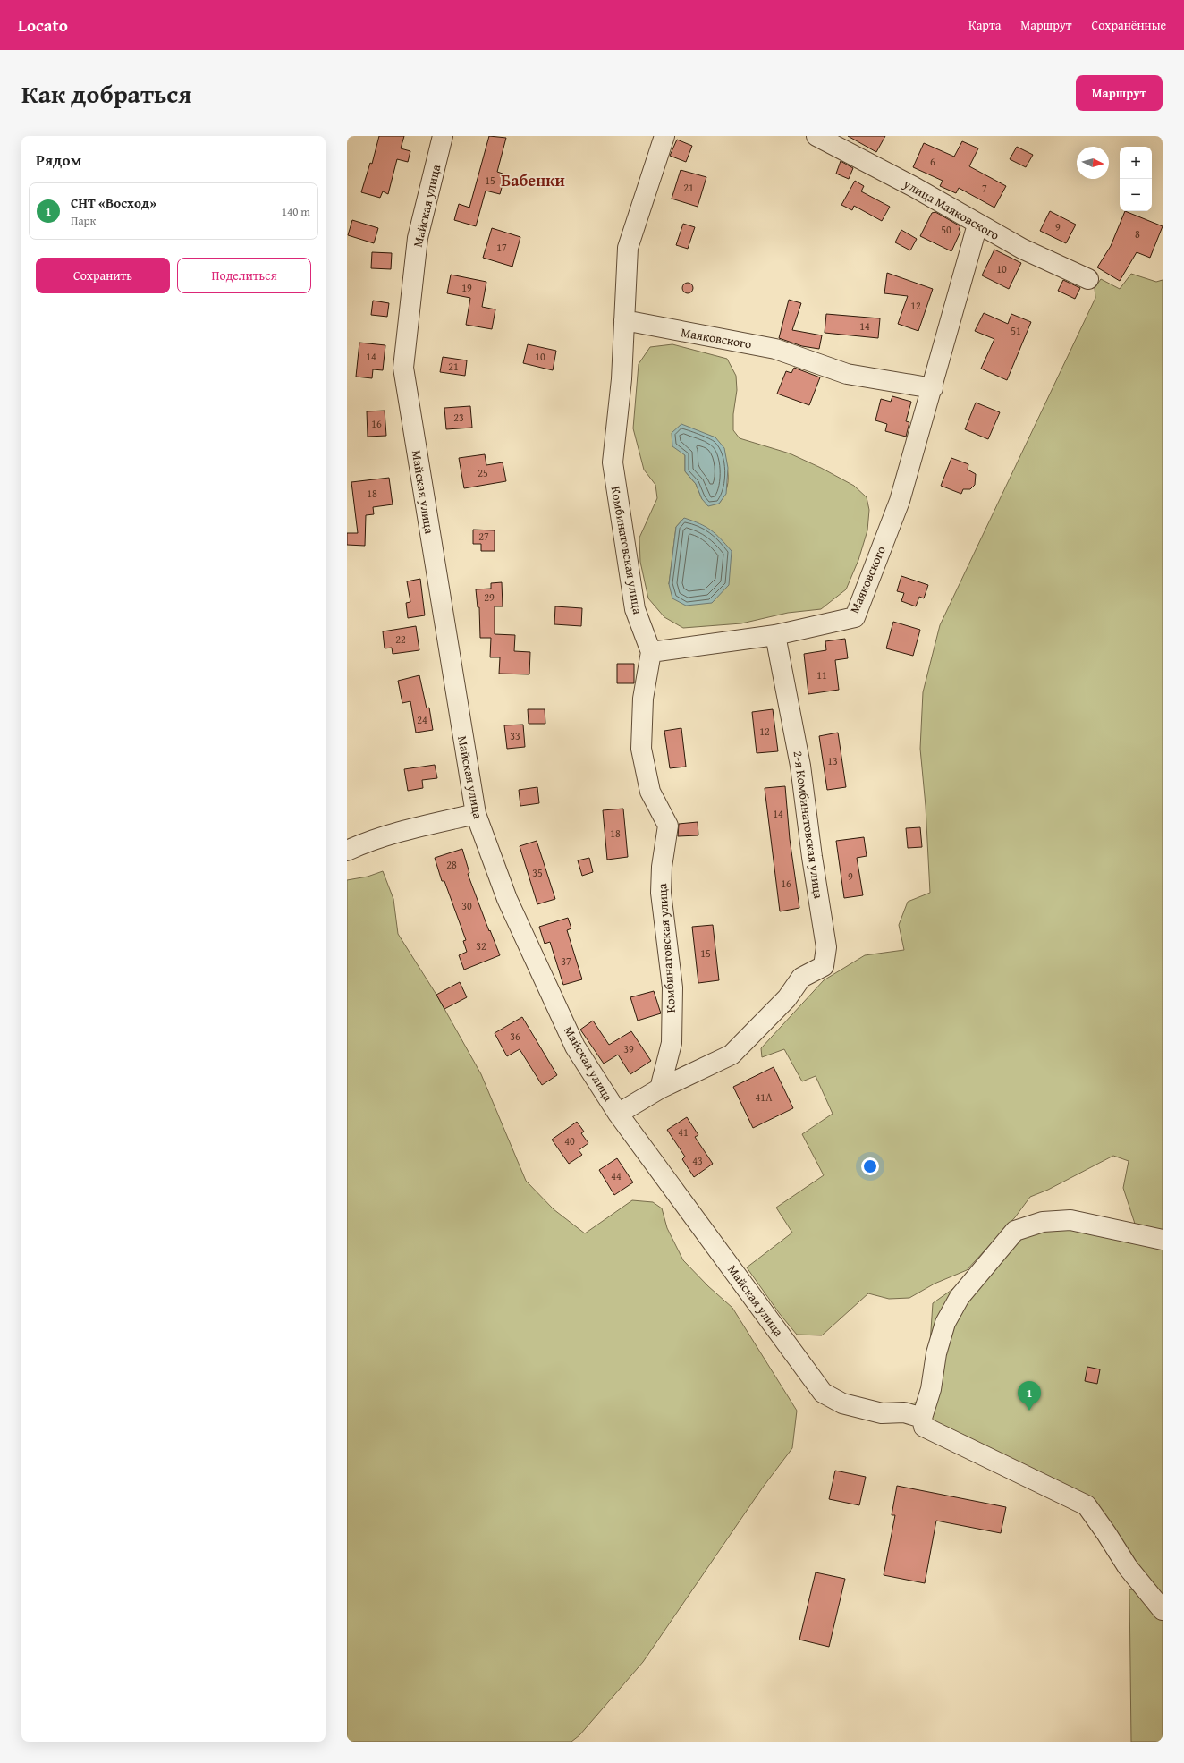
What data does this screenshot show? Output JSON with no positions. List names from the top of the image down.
{
  "streets": {
    "street": [
      "Майская улица",
      "улица Маяковского",
      "Маяковского",
      "Комбинатовская улица",
      "2-я Комбинатовская улица"
    ]
  },
  "crossings": [
    ["улица Маяковского", "Маяковского"],
    ["Маяковского", "Комбинатовская улица"],
    ["Маяковского", "2-я Комбинатовская улица"],
    ["Комбинатовская улица", "2-я Комбинатовская улица"]
  ],
  "districts": ["Бабенки"],
  "house_numbers": [
    "6",
    "15",
    "21",
    "7",
    "9",
    "50",
    "8",
    "17",
    "10",
    "19",
    "12",
    "14",
    "51",
    "14",
    "10",
    "21",
    "23",
    "16",
    "25",
    "18",
    "27",
    "29",
    "22",
    "11",
    "24",
    "12",
    "33",
    "13",
    "14",
    "18",
    "28",
    "35",
    "9",
    "16",
    "30",
    "32",
    "15",
    "37",
    "36",
    "39",
    "41А",
    "41",
    "40",
    "43",
    "44"
  ],
  "north": "right",
  "page": {
    "header": "Locato",
    "nav": ["Карта", "Маршрут", "Сохранённые"],
    "title": "Как добраться",
    "buttons": [
      "Маршрут",
      ["Сохранить", "Поделиться"]
    ],
    "heading": "Рядом",
    "map_buttons": ["+", "−"],
    "list": [
      {
        "mark": "1",
        "name": "СНТ «Восход»",
        "note": "Парк",
        "value": "140 m"
      }
    ],
    "pins": "1"
  }
}
